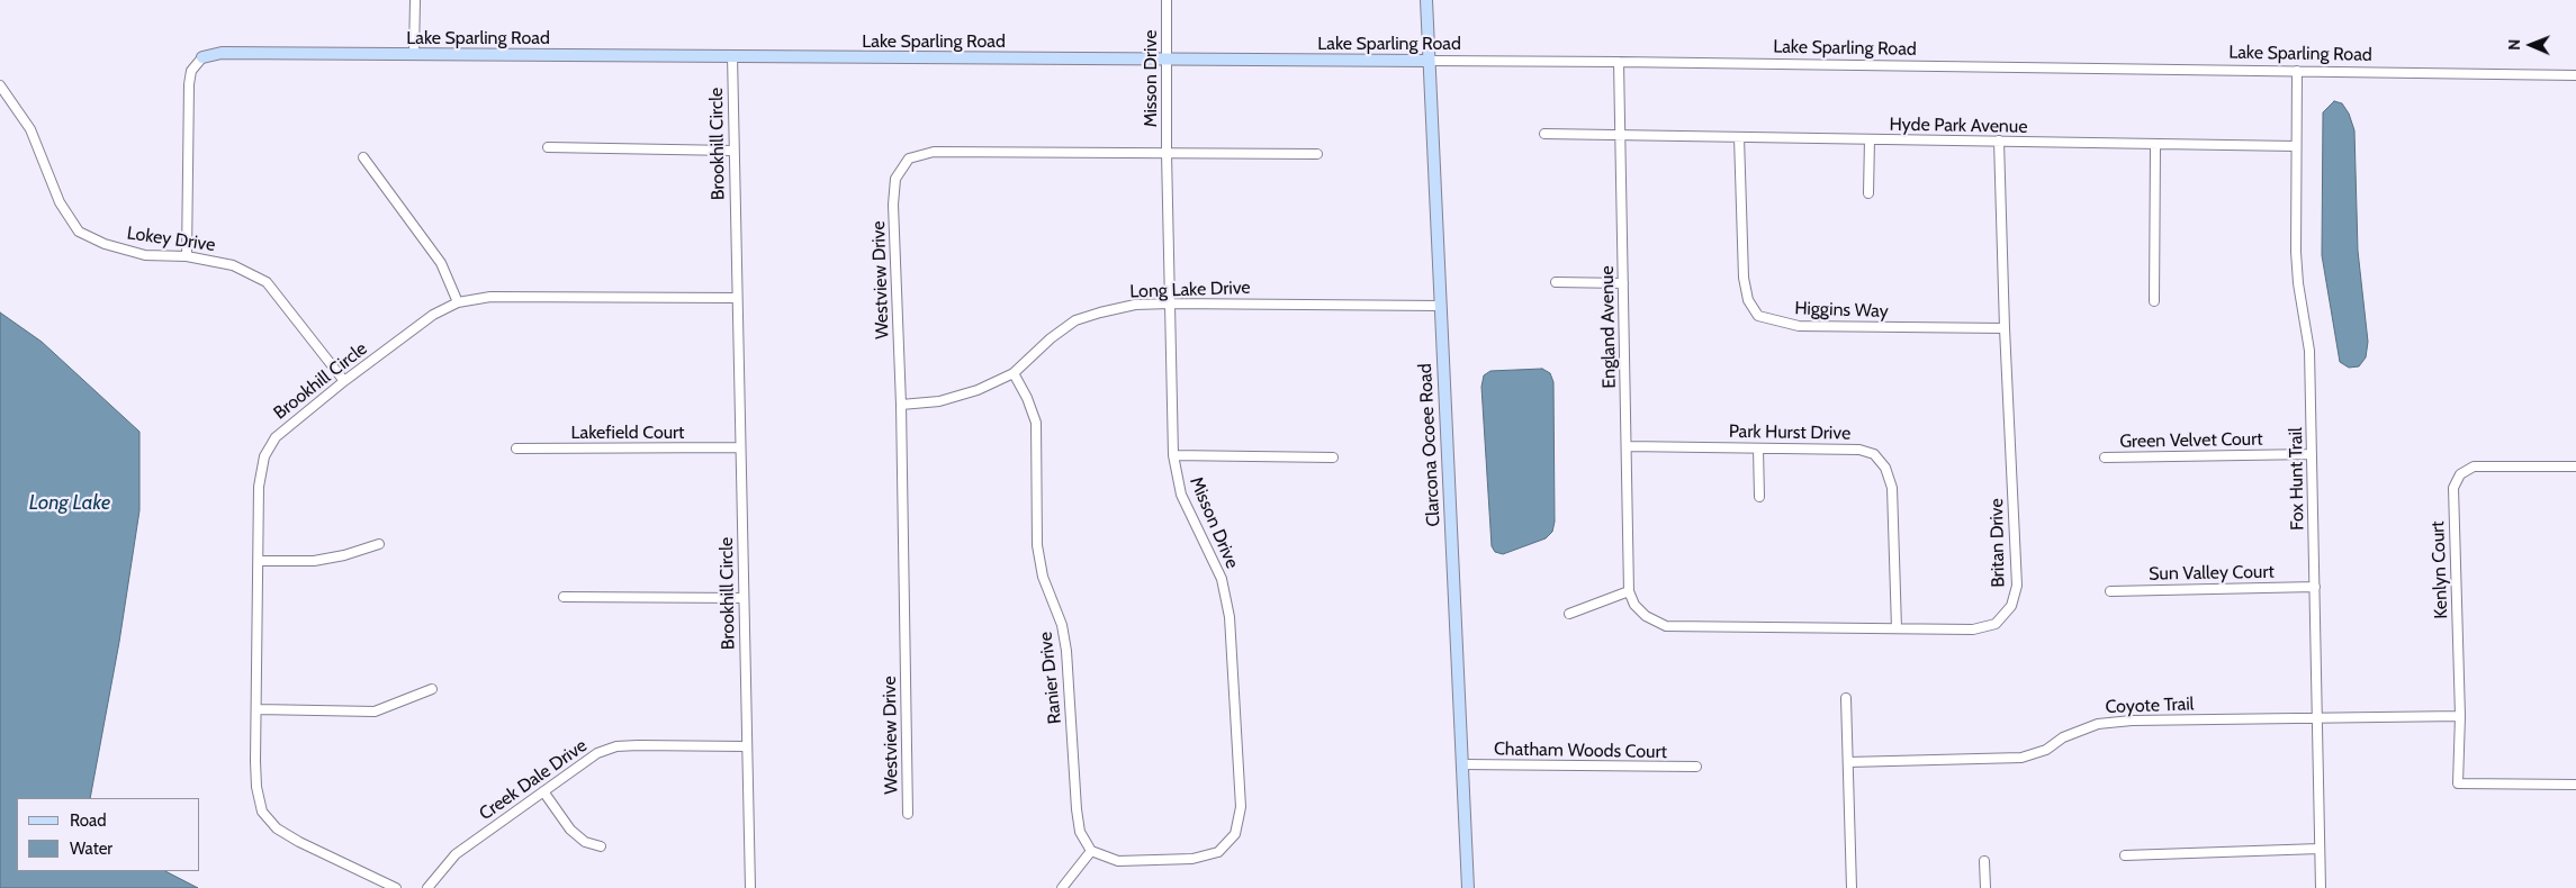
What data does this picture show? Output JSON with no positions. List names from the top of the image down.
{
  "streets": {
    "street": [
      "Lake Sparling Road",
      "Misson Drive",
      "Hyde Park Avenue",
      "Brookhill Circle",
      "Lokey Drive",
      "Westview Drive",
      "Long Lake Drive",
      "Higgins Way",
      "England Avenue",
      "Lakefield Court",
      "Park Hurst Drive",
      "Green Velvet Court",
      "Clarcona Ocoee Road",
      "Fox Hunt Trail",
      "Britan Drive",
      "Kenlyn Court",
      "Sun Valley Court",
      "Ranier Drive",
      "Coyote Trail",
      "Chatham Woods Court",
      "Creek Dale Drive"
    ]
  },
  "crossings": [
    ["Lake Sparling Road", "Misson Drive"],
    ["Lake Sparling Road", "Brookhill Circle"],
    ["Lake Sparling Road", "England Avenue"],
    ["Lake Sparling Road", "Clarcona Ocoee Road"],
    ["Lake Sparling Road", "Fox Hunt Trail"],
    ["Misson Drive", "Westview Drive"],
    ["Misson Drive", "Long Lake Drive"],
    ["Misson Drive", "Ranier Drive"],
    ["Hyde Park Avenue", "Higgins Way"],
    ["Hyde Park Avenue", "England Avenue"],
    ["Hyde Park Avenue", "Fox Hunt Trail"],
    ["Hyde Park Avenue", "Britan Drive"],
    ["Brookhill Circle", "Lokey Drive"],
    ["Brookhill Circle", "Lakefield Court"],
    ["Brookhill Circle", "Creek Dale Drive"],
    ["Westview Drive", "Long Lake Drive"],
    ["Long Lake Drive", "Clarcona Ocoee Road"],
    ["Long Lake Drive", "Ranier Drive"],
    ["Higgins Way", "Britan Drive"],
    ["England Avenue", "Park Hurst Drive"],
    ["England Avenue", "Britan Drive"],
    ["Park Hurst Drive", "Britan Drive"],
    ["Green Velvet Court", "Fox Hunt Trail"],
    ["Clarcona Ocoee Road", "Chatham Woods Court"],
    ["Fox Hunt Trail", "Sun Valley Court"],
    ["Fox Hunt Trail", "Coyote Trail"],
    ["Kenlyn Court", "Coyote Trail"]
  ],
  "water": ["Long Lake"],
  "legend": ["Road", "Water"],
  "north": "left"
}
